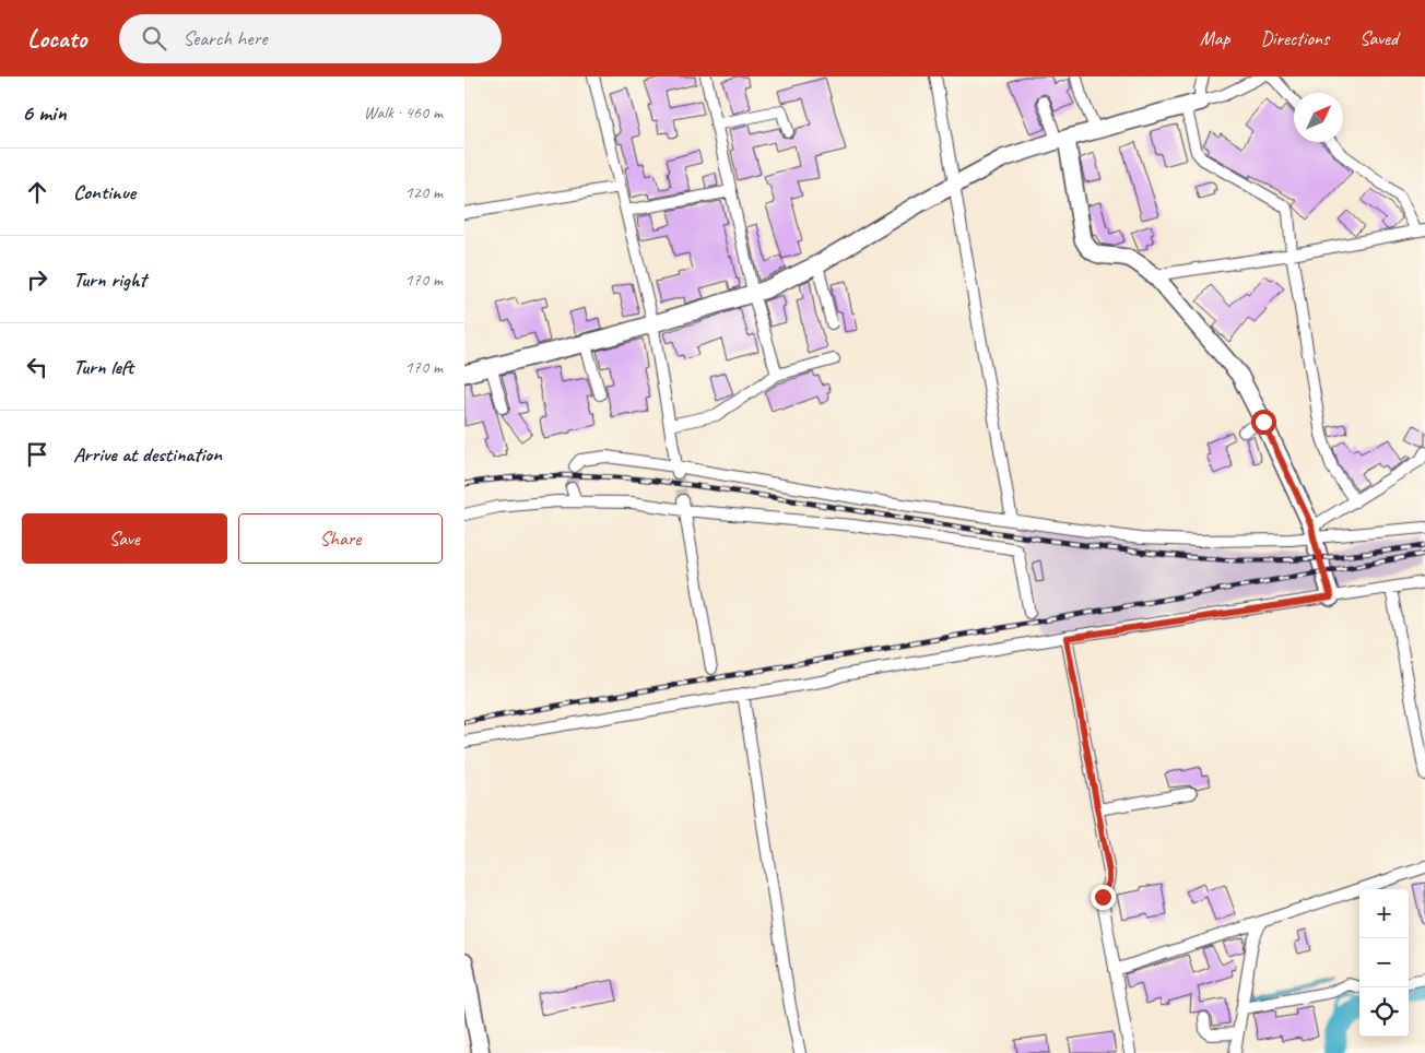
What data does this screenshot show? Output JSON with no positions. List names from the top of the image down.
{
  "north": "top right",
  "page": {
    "header": "Locato",
    "search": "Search here",
    "nav": ["Map", "Directions", "Saved"],
    "heading": ["6 min", "Walk · 460 m"],
    "list": [
      ["Continue", "120 m"],
      ["Turn right", "170 m"],
      ["Turn left", "170 m"],
      "Arrive at destination"
    ],
    "buttons": ["Save", "Share"],
    "map_buttons": ["+", "−"]
  }
}
